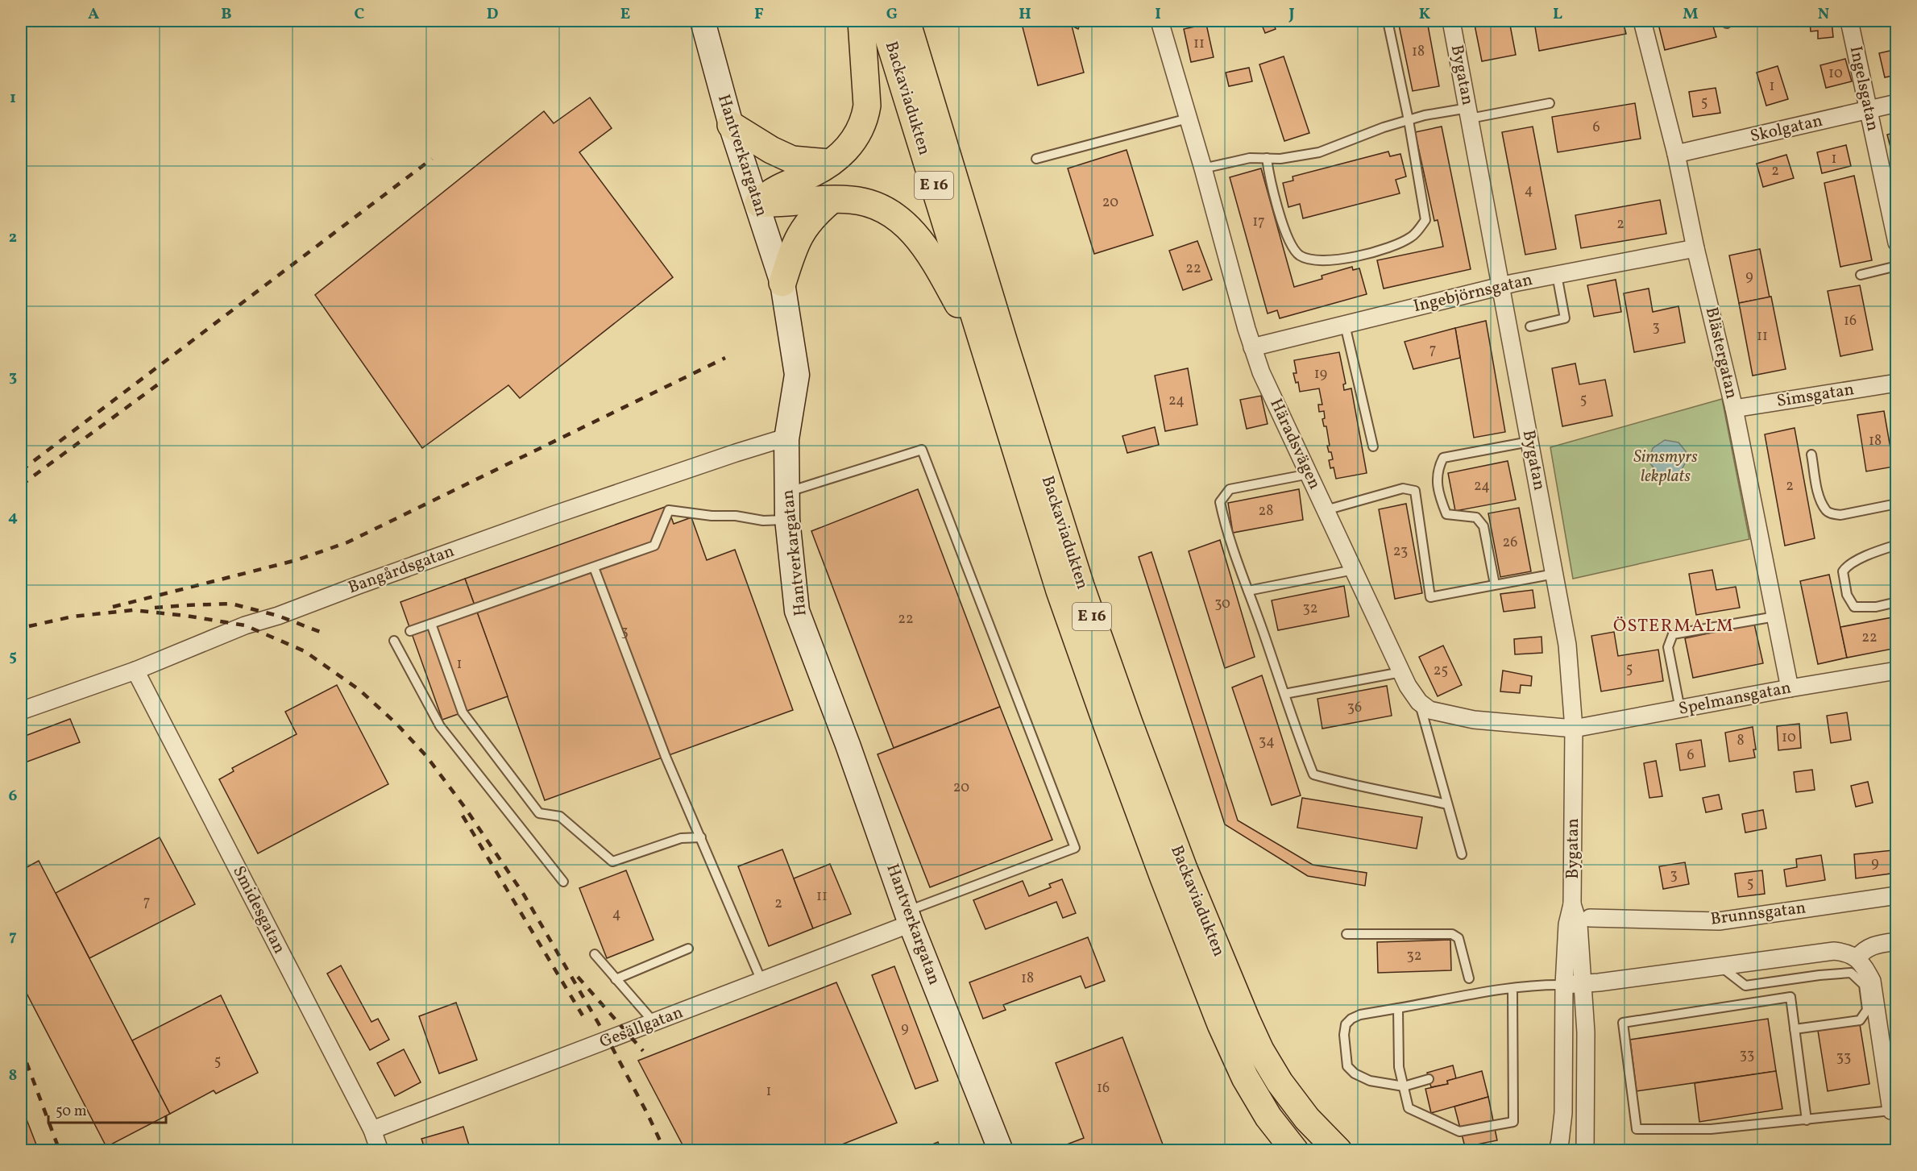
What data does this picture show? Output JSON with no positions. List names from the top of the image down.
{
  "streets": {
    "highway": ["Backaviadukten", "E 16"],
    "street": [
      "Bygatan",
      "Ingelsgatan",
      "Skolgatan",
      "Hantverkargatan",
      "Ingebjörnsgatan",
      "Blästergatan",
      "Simsgatan",
      "Häradsvägen",
      "Bangårdsgatan",
      "Spelmansgatan",
      "Smidesgatan",
      "Brunnsgatan",
      "Gesällgatan"
    ]
  },
  "crossings": [
    ["Bygatan", "Ingebjörnsgatan"],
    ["Bygatan", "Spelmansgatan"],
    ["Ingelsgatan", "Skolgatan"],
    ["Skolgatan", "Blästergatan"],
    ["Hantverkargatan", "Bangårdsgatan"],
    ["Hantverkargatan", "Gesällgatan"],
    ["Ingebjörnsgatan", "Blästergatan"],
    ["Ingebjörnsgatan", "Häradsvägen"],
    ["Blästergatan", "Simsgatan"],
    ["Blästergatan", "Spelmansgatan"],
    ["Bangårdsgatan", "Smidesgatan"],
    ["Smidesgatan", "Gesällgatan"]
  ],
  "districts": ["ÖSTERMALM"],
  "parks": ["Simsmyrs lekplats"],
  "house_numbers": [
    "11",
    "18",
    "10",
    "1",
    "5",
    "6",
    "1",
    "2",
    "4",
    "20",
    "17",
    "2",
    "22",
    "9",
    "16",
    "3",
    "11",
    "7",
    "19",
    "5",
    "24",
    "18",
    "24",
    "2",
    "28",
    "26",
    "23",
    "30",
    "32",
    "22",
    "3",
    "22",
    "1",
    "5",
    "25",
    "36",
    "10",
    "8",
    "34",
    "6",
    "20",
    "9",
    "3",
    "5",
    "11",
    "7",
    "2",
    "4",
    "32",
    "18",
    "9",
    "33",
    "33",
    "5",
    "16",
    "1"
  ],
  "scale_bar": "50 m",
  "grid": {
    "columns": [
      "A",
      "B",
      "C",
      "D",
      "E",
      "F",
      "G",
      "H",
      "I",
      "J",
      "K",
      "L",
      "M",
      "N"
    ],
    "rows": [
      "1",
      "2",
      "3",
      "4",
      "5",
      "6",
      "7",
      "8"
    ]
  }
}
